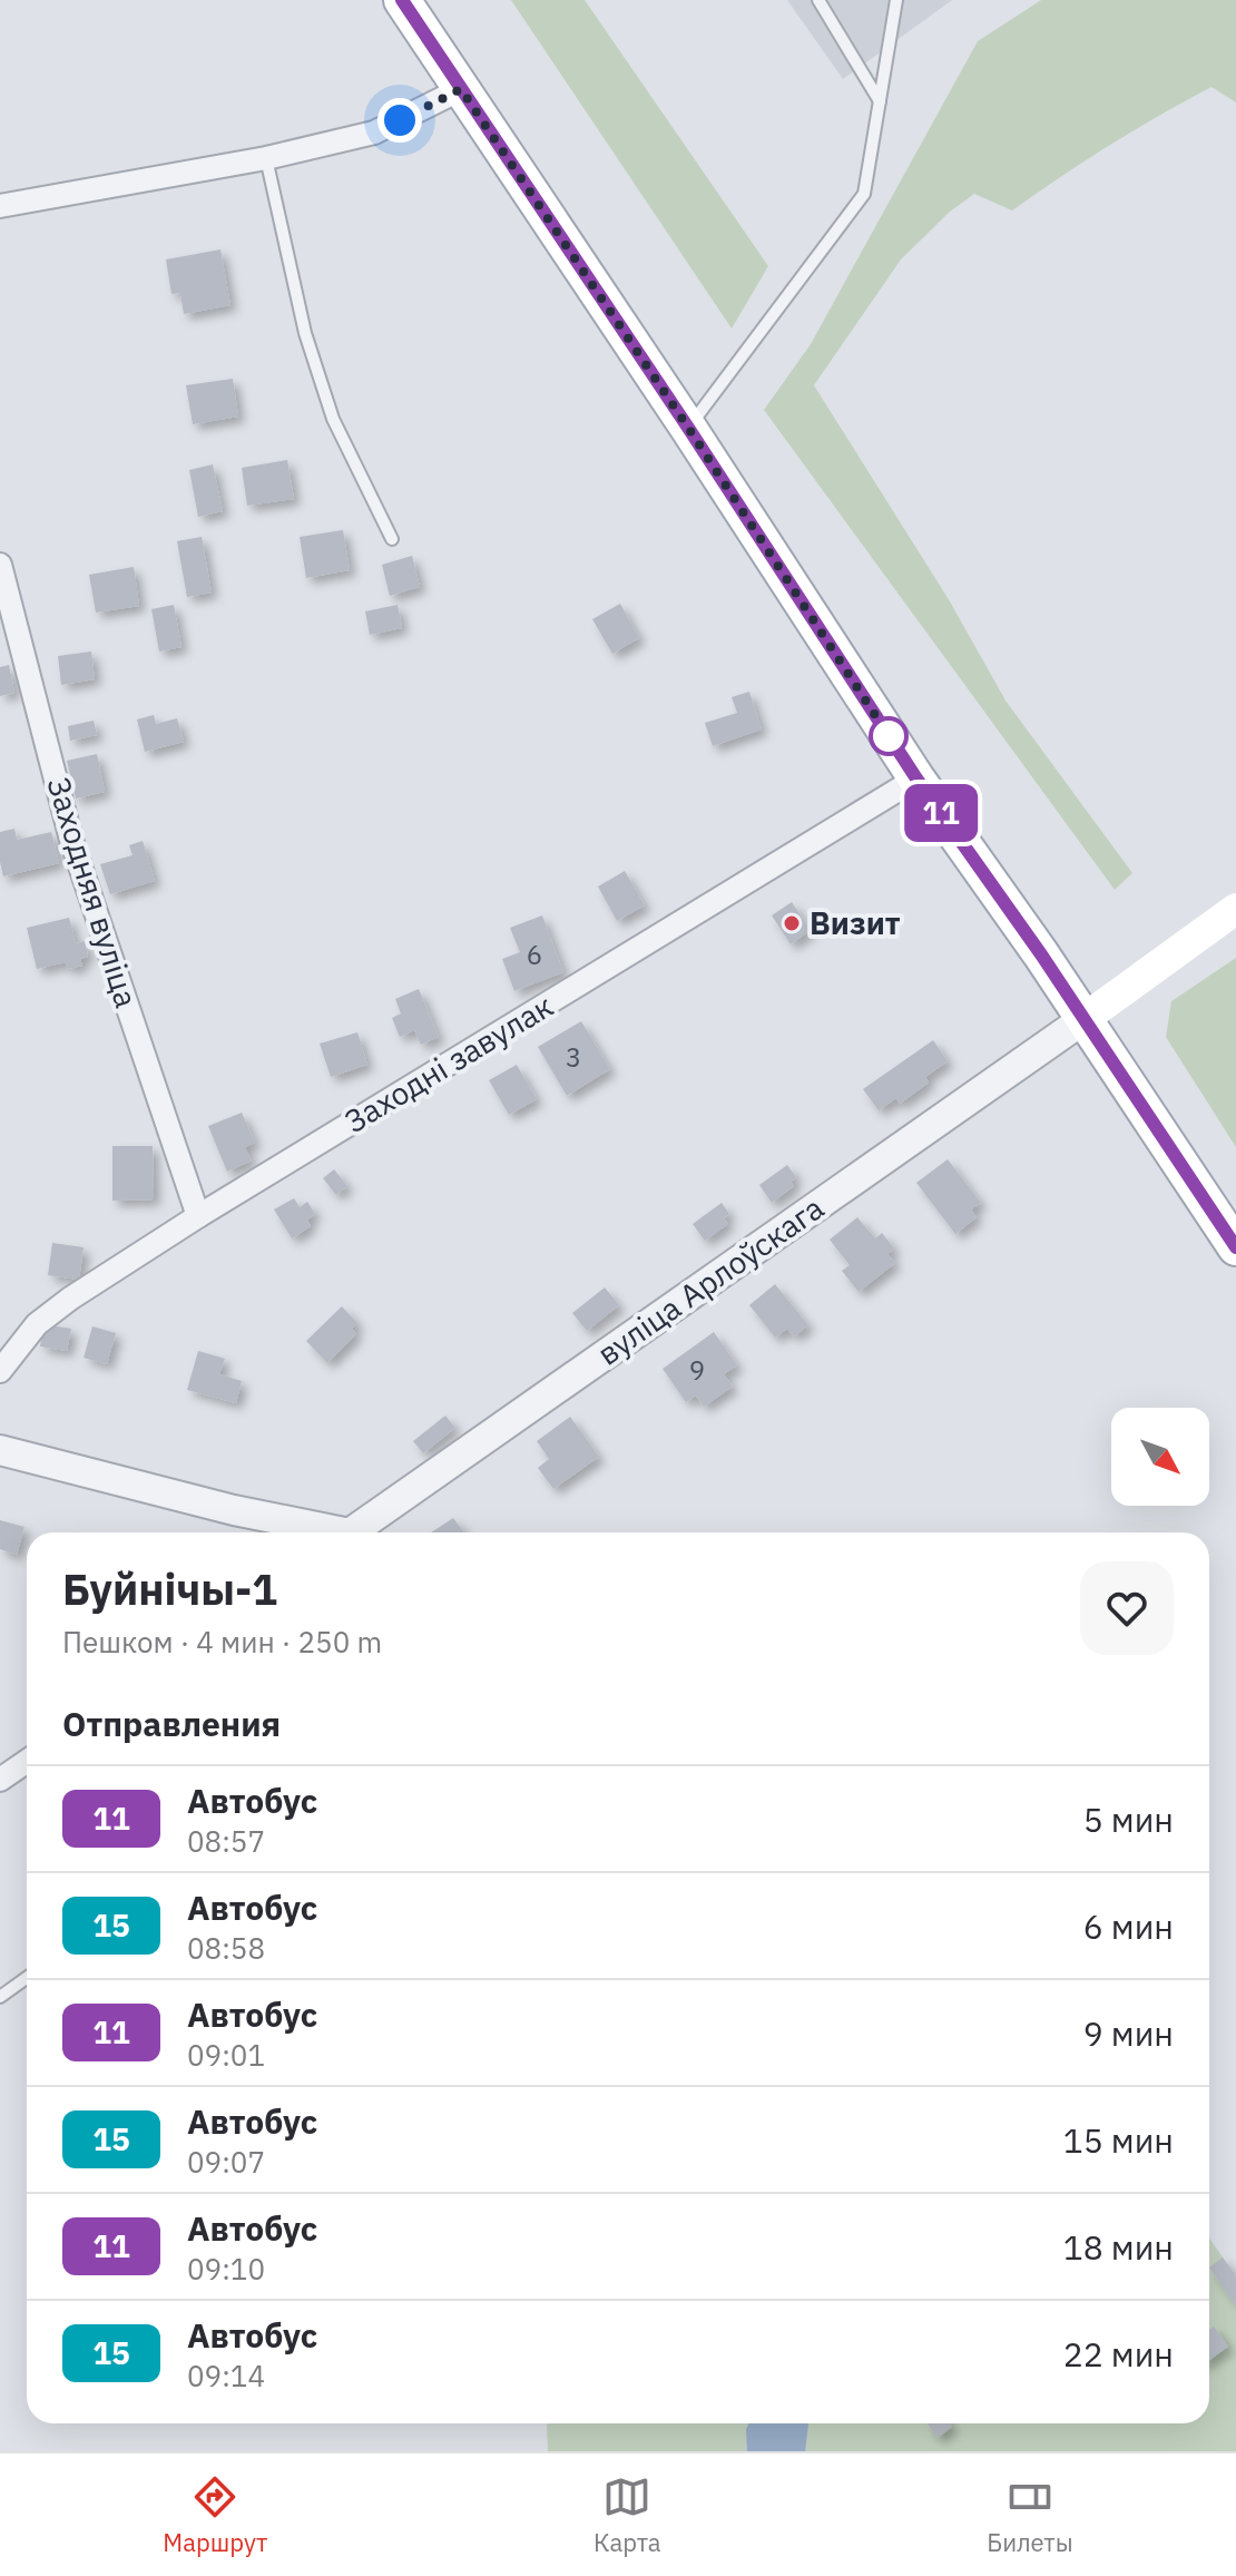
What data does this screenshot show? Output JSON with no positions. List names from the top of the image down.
{
  "streets": {
    "street": ["Заходняя вуліца", "Заходні завулак", "вуліца Арлоўскага"]
  },
  "crossings": [
    ["Заходняя вуліца", "Заходні завулак"]
  ],
  "places": ["Визит"],
  "lines": ["bus line 11"],
  "house_numbers": ["6", "3", "9"],
  "north": "bottom right",
  "page": {
    "on_map": "11",
    "heading": [
      ["Буйнічы-1", "Пешком · 4 мин · 250 m"],
      "Отправления"
    ],
    "list": [
      {
        "mark": "11",
        "name": "Автобус",
        "note": "08:57",
        "value": "5 мин"
      },
      {
        "mark": "15",
        "name": "Автобус",
        "note": "08:58",
        "value": "6 мин"
      },
      {
        "mark": "11",
        "name": "Автобус",
        "note": "09:01",
        "value": "9 мин"
      },
      {
        "mark": "15",
        "name": "Автобус",
        "note": "09:07",
        "value": "15 мин"
      },
      {
        "mark": "11",
        "name": "Автобус",
        "note": "09:10",
        "value": "18 мин"
      },
      {
        "mark": "15",
        "name": "Автобус",
        "note": "09:14",
        "value": "22 мин"
      }
    ],
    "tabs": ["Маршрут", "Карта", "Билеты"]
  }
}
